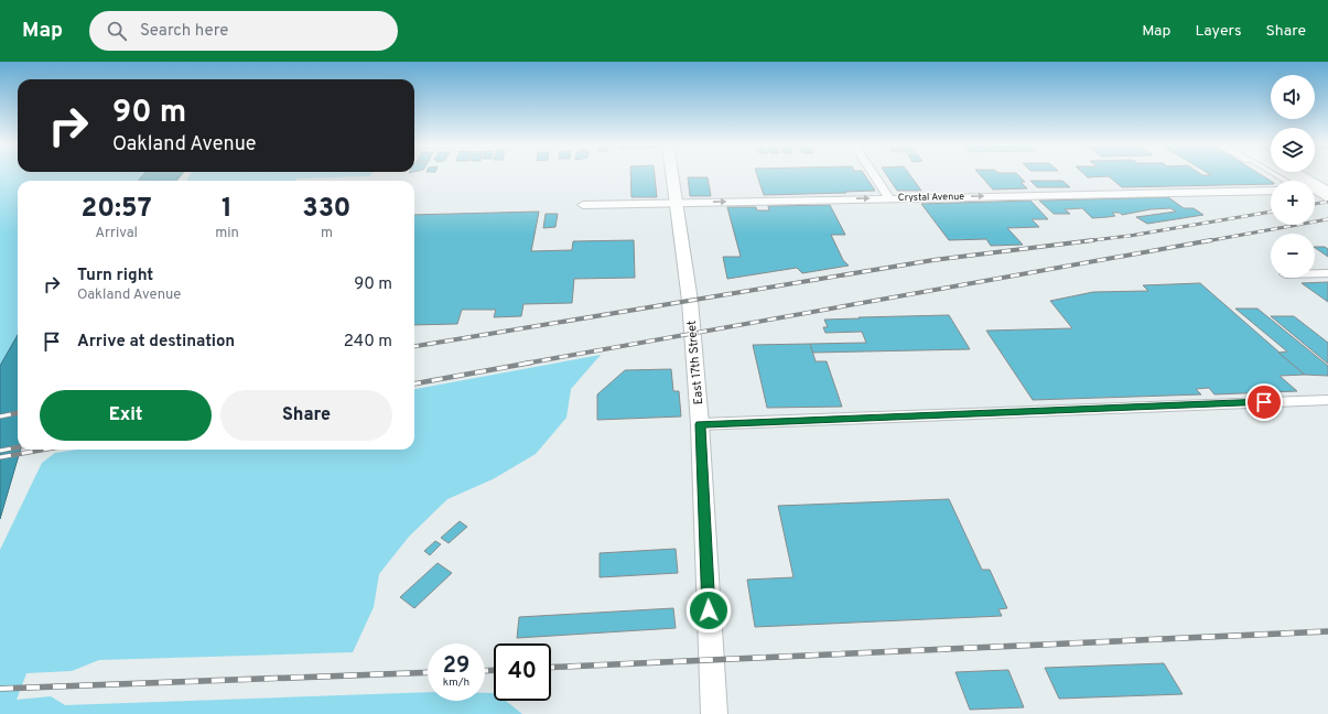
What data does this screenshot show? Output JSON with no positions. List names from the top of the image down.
{
  "streets": {
    "street": ["Crystal Avenue", "East 17th Street"]
  },
  "crossings": [
    ["Crystal Avenue", "East 17th Street"]
  ],
  "one_way": ["Crystal Avenue"],
  "page": {
    "header": "Map",
    "search": "Search here",
    "nav": ["Map", "Layers", "Share"],
    "map_buttons": ["+", "−"],
    "turn": ["90 m", "Oakland Avenue"],
    "eta": [
      "20:57",
      "Arrival",
      "1",
      "min",
      "330",
      "m"
    ],
    "list": [
      {
        "name": "Turn right",
        "note": "Oakland Avenue",
        "value": "90 m"
      },
      {
        "name": "Arrive at destination",
        "value": "240 m"
      }
    ],
    "buttons": ["Exit", "Share"],
    "speed": "29 km/h",
    "limit": "40"
  }
}
